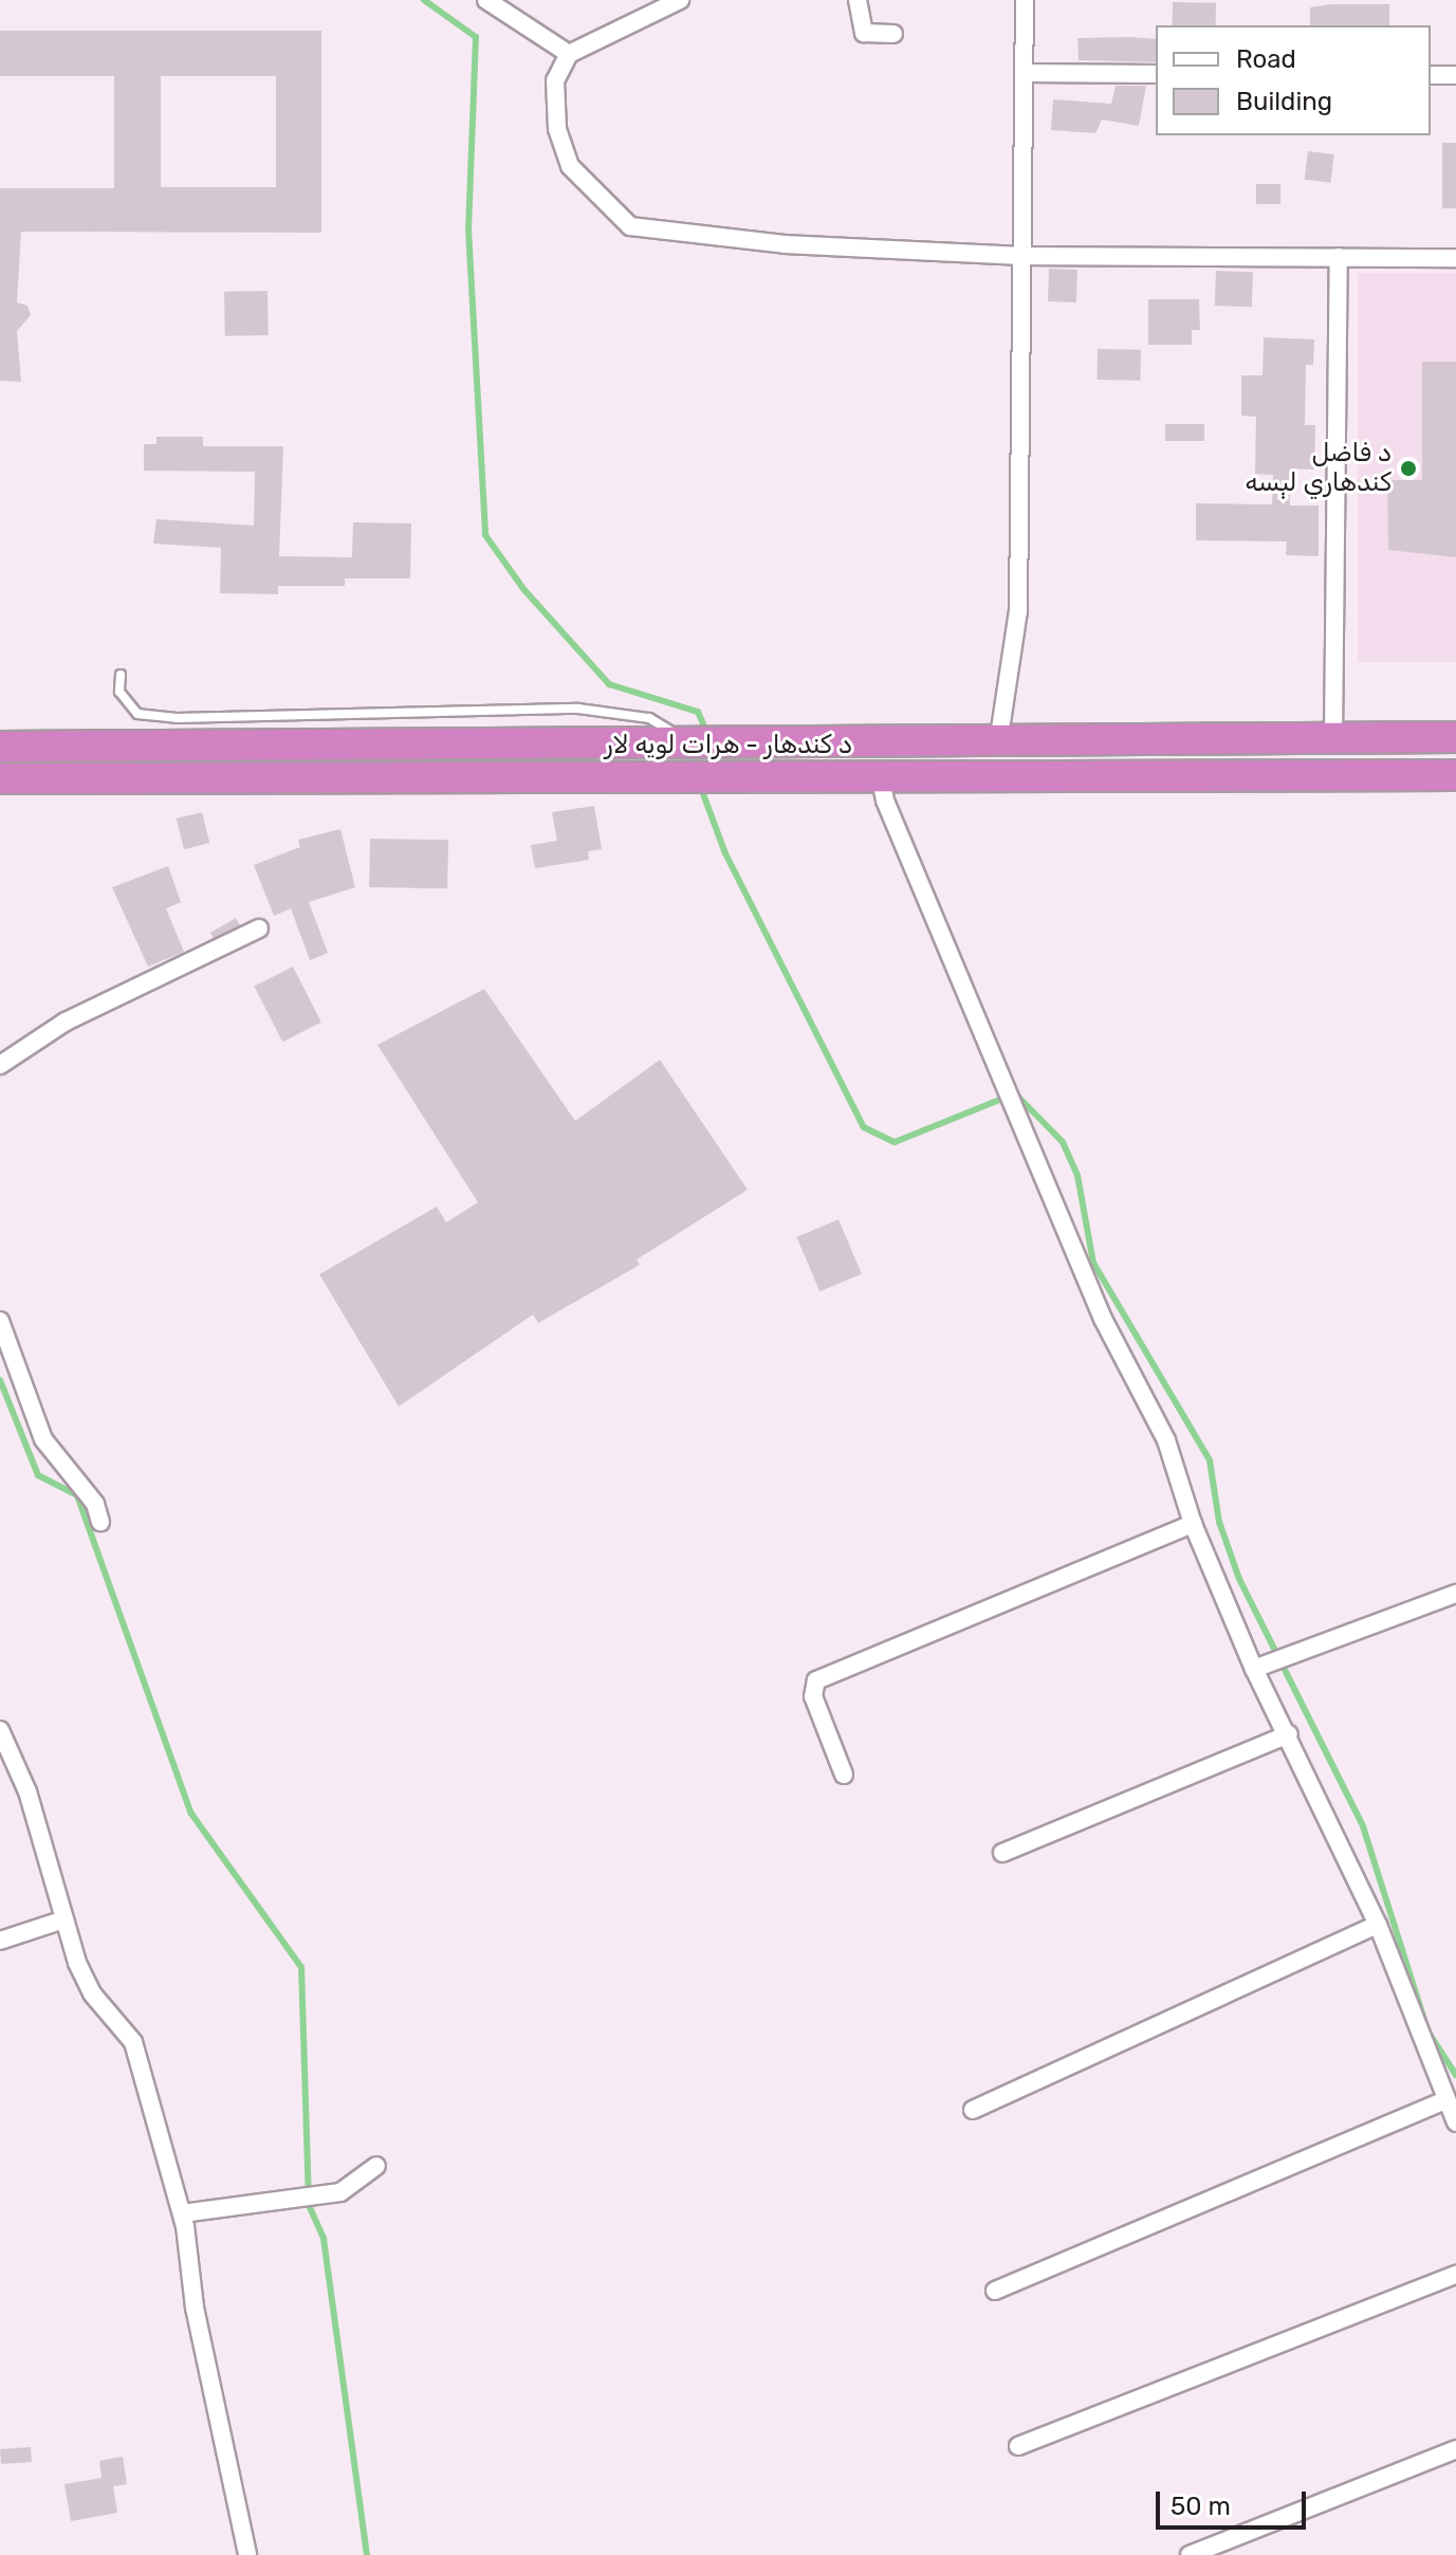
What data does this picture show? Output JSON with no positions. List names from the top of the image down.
{
  "streets": {
    "highway": ["د کندهار - هرات لويه لار"]
  },
  "places": ["د فاضل کندهاري لېسه"],
  "legend": ["Road", "Building"],
  "scale_bar": "50 m"
}
